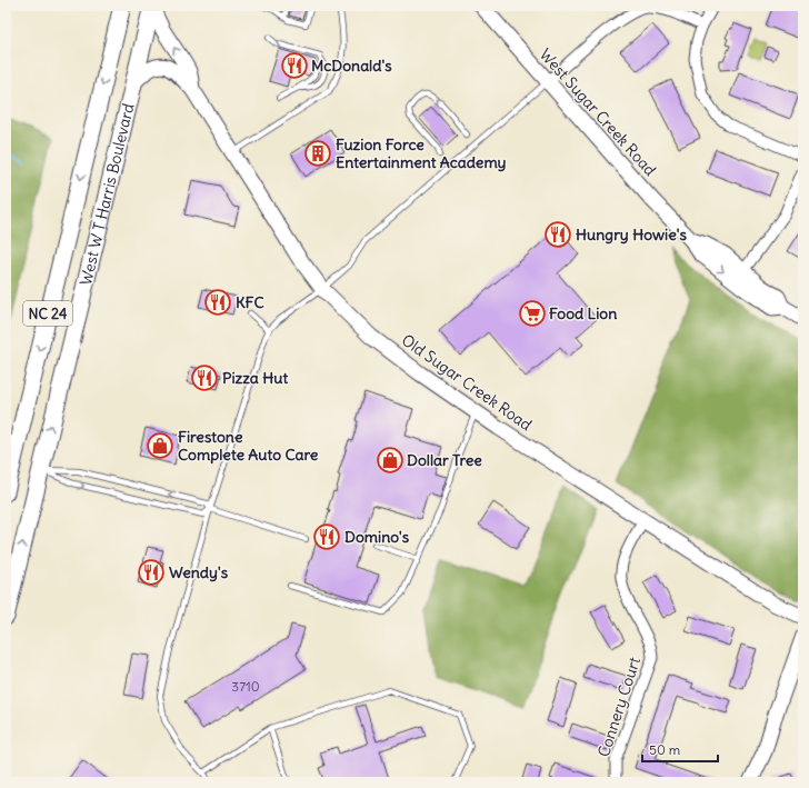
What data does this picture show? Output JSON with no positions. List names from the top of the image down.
{
  "streets": {
    "main road": ["West W T Harris Boulevard", "NC 24"],
    "street": ["West Sugar Creek Road", "Old Sugar Creek Road", "Connery Court"]
  },
  "crossings": [
    ["West W T Harris Boulevard", "Old Sugar Creek Road"],
    ["Old Sugar Creek Road", "Connery Court"]
  ],
  "places": {
    "restaurant": [
      "McDonald's",
      "Hungry Howie's",
      "KFC",
      "Pizza Hut",
      "Domino's",
      "Wendy's"
    ],
    "building": ["Fuzion Force Entertainment Academy"],
    "supermarket": ["Food Lion"],
    "shop": ["Firestone Complete Auto Care", "Dollar Tree"]
  },
  "house_numbers": ["3710"],
  "scale_bar": "50 m"
}
